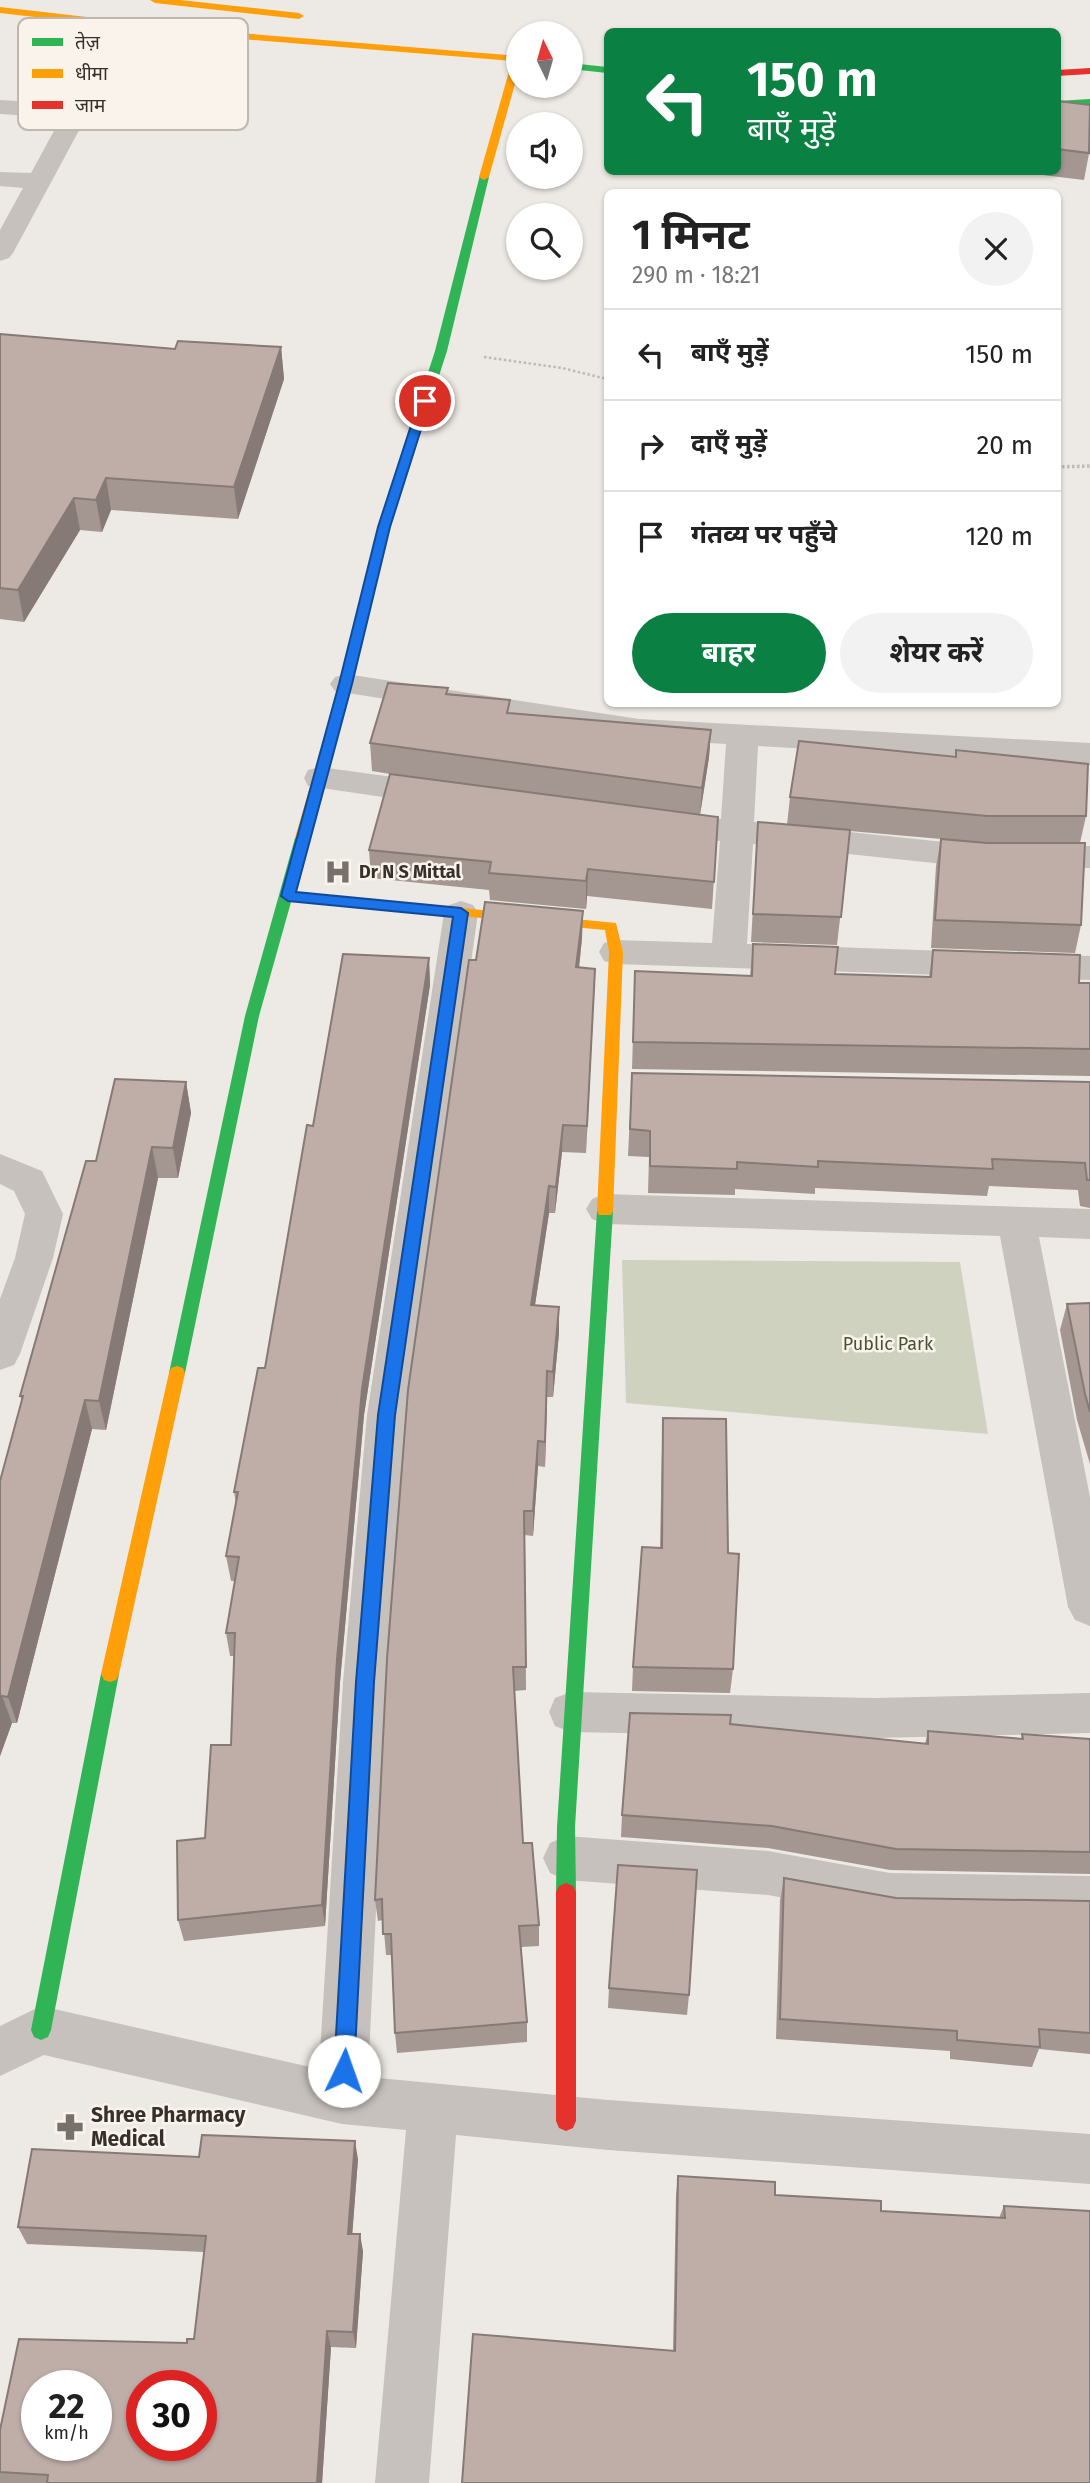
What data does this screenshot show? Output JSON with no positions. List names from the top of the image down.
{
  "parks": ["Public Park"],
  "places": {
    "hospital": ["Dr N S Mittal"],
    "pharmacy": ["Shree Pharmacy Medical"]
  },
  "legend": ["तेज़", "धीमा", "जाम"],
  "north": "top",
  "page": {
    "turn": ["150 m", "बाएँ मुड़ें"],
    "heading": ["1 मिनट", "290 m · 18:21"],
    "list": [
      {
        "name": "बाएँ मुड़ें",
        "value": "150 m"
      },
      {
        "name": "दाएँ मुड़ें",
        "value": "20 m"
      },
      {
        "name": "गंतव्य पर पहुँचे",
        "value": "120 m"
      }
    ],
    "buttons": ["बाहर", "शेयर करें"],
    "speed": "22 km/h",
    "limit": "30"
  }
}
